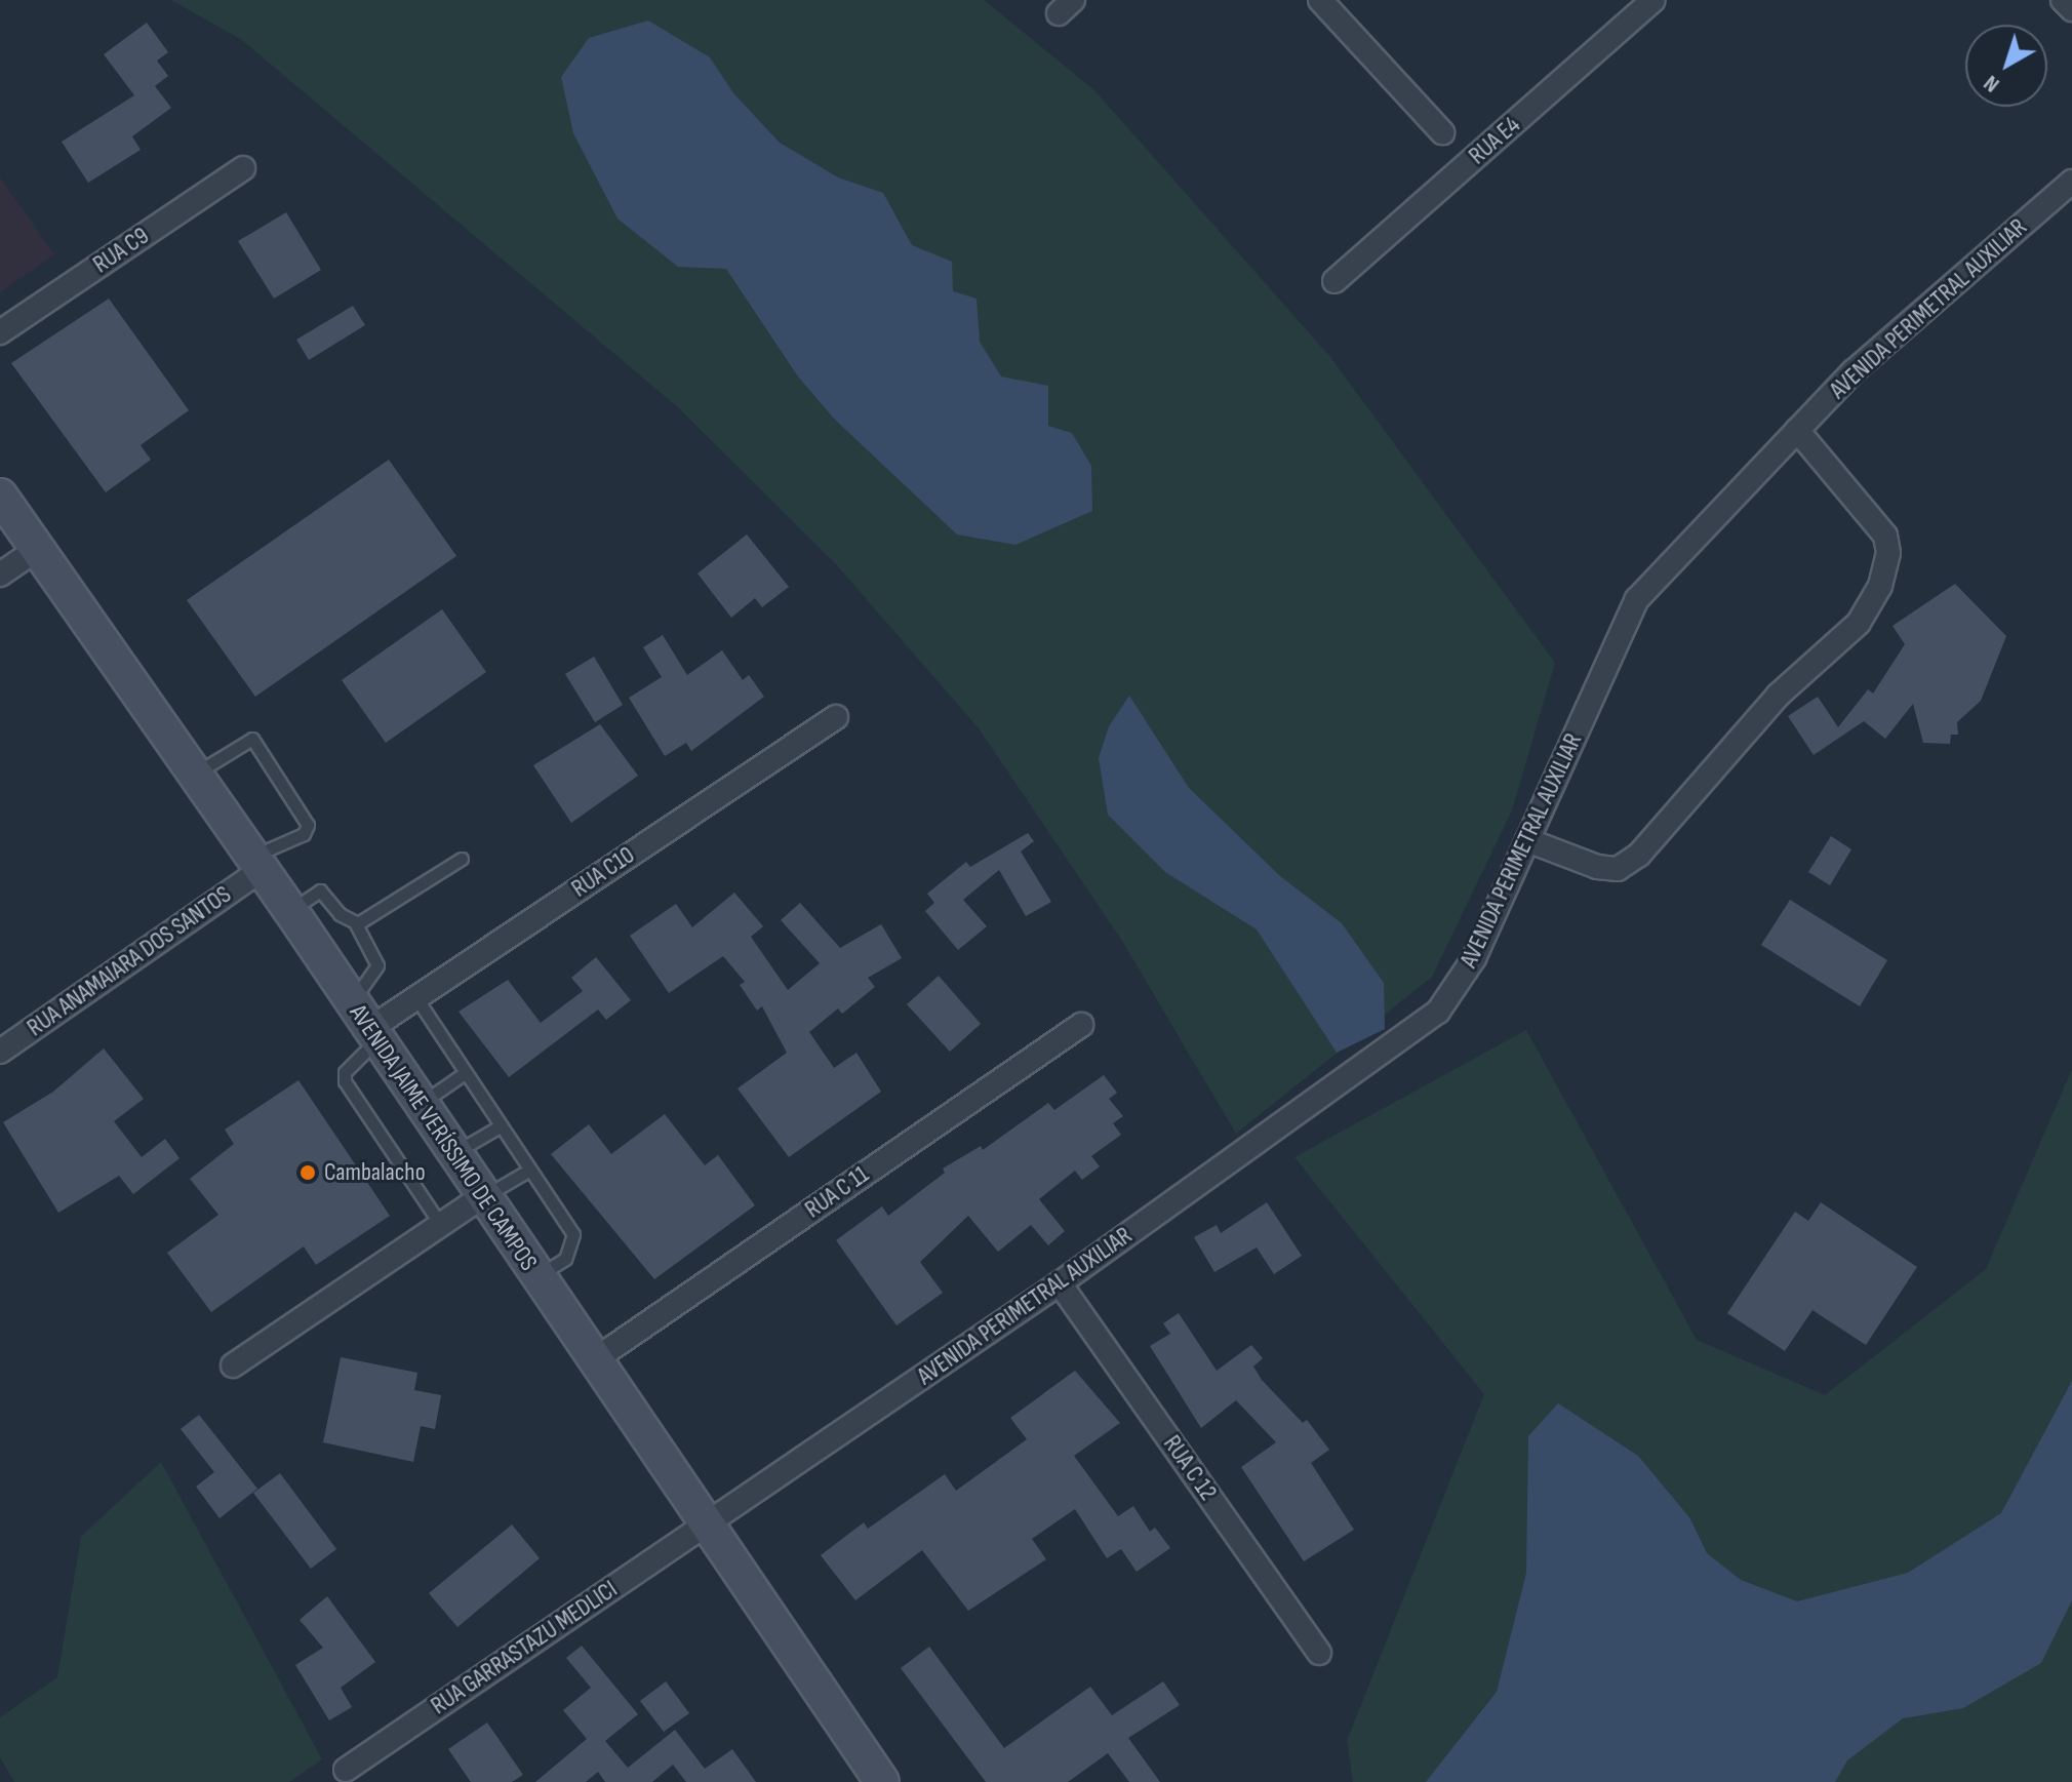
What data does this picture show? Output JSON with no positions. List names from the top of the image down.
{
  "streets": {
    "street": [
      "RUA E4",
      "RUA C9",
      "AVENIDA PERIMETRAL AUXILIAR",
      "RUA C10",
      "RUA ANAMAIARA DOS SANTOS",
      "AVENIDA JAIME VERÍSSIMO DE CAMPOS",
      "RUA C 11",
      "RUA C 12",
      "RUA GARRASTAZU MEDLICI"
    ]
  },
  "crossings": [
    ["AVENIDA PERIMETRAL AUXILIAR", "AVENIDA JAIME VERÍSSIMO DE CAMPOS"],
    ["AVENIDA PERIMETRAL AUXILIAR", "RUA C 12"],
    ["AVENIDA PERIMETRAL AUXILIAR", "RUA GARRASTAZU MEDLICI"],
    ["RUA C10", "AVENIDA JAIME VERÍSSIMO DE CAMPOS"],
    ["RUA ANAMAIARA DOS SANTOS", "AVENIDA JAIME VERÍSSIMO DE CAMPOS"],
    ["AVENIDA JAIME VERÍSSIMO DE CAMPOS", "RUA C 11"],
    ["AVENIDA JAIME VERÍSSIMO DE CAMPOS", "RUA GARRASTAZU MEDLICI"]
  ],
  "places": ["Cambalacho"],
  "north": "bottom left"
}
